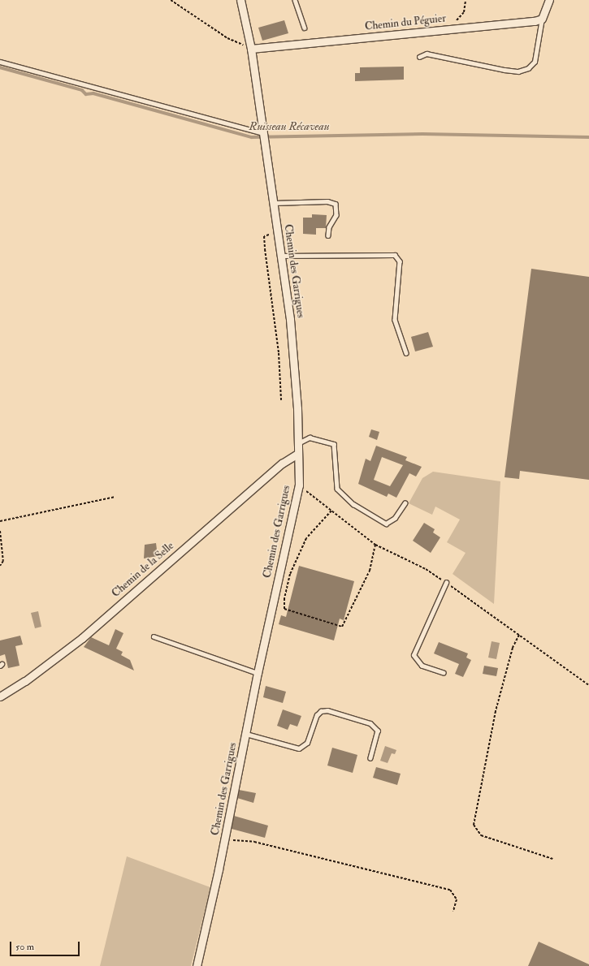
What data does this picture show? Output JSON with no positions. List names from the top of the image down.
{
  "streets": {
    "street": ["Chemin du Péguier", "Chemin des Garrigues", "Chemin de la Selle"]
  },
  "crossings": [
    ["Chemin du Péguier", "Chemin des Garrigues"],
    ["Chemin des Garrigues", "Chemin de la Selle"]
  ],
  "water": ["Ruisseau Récaveau"],
  "scale_bar": "50 m"
}
